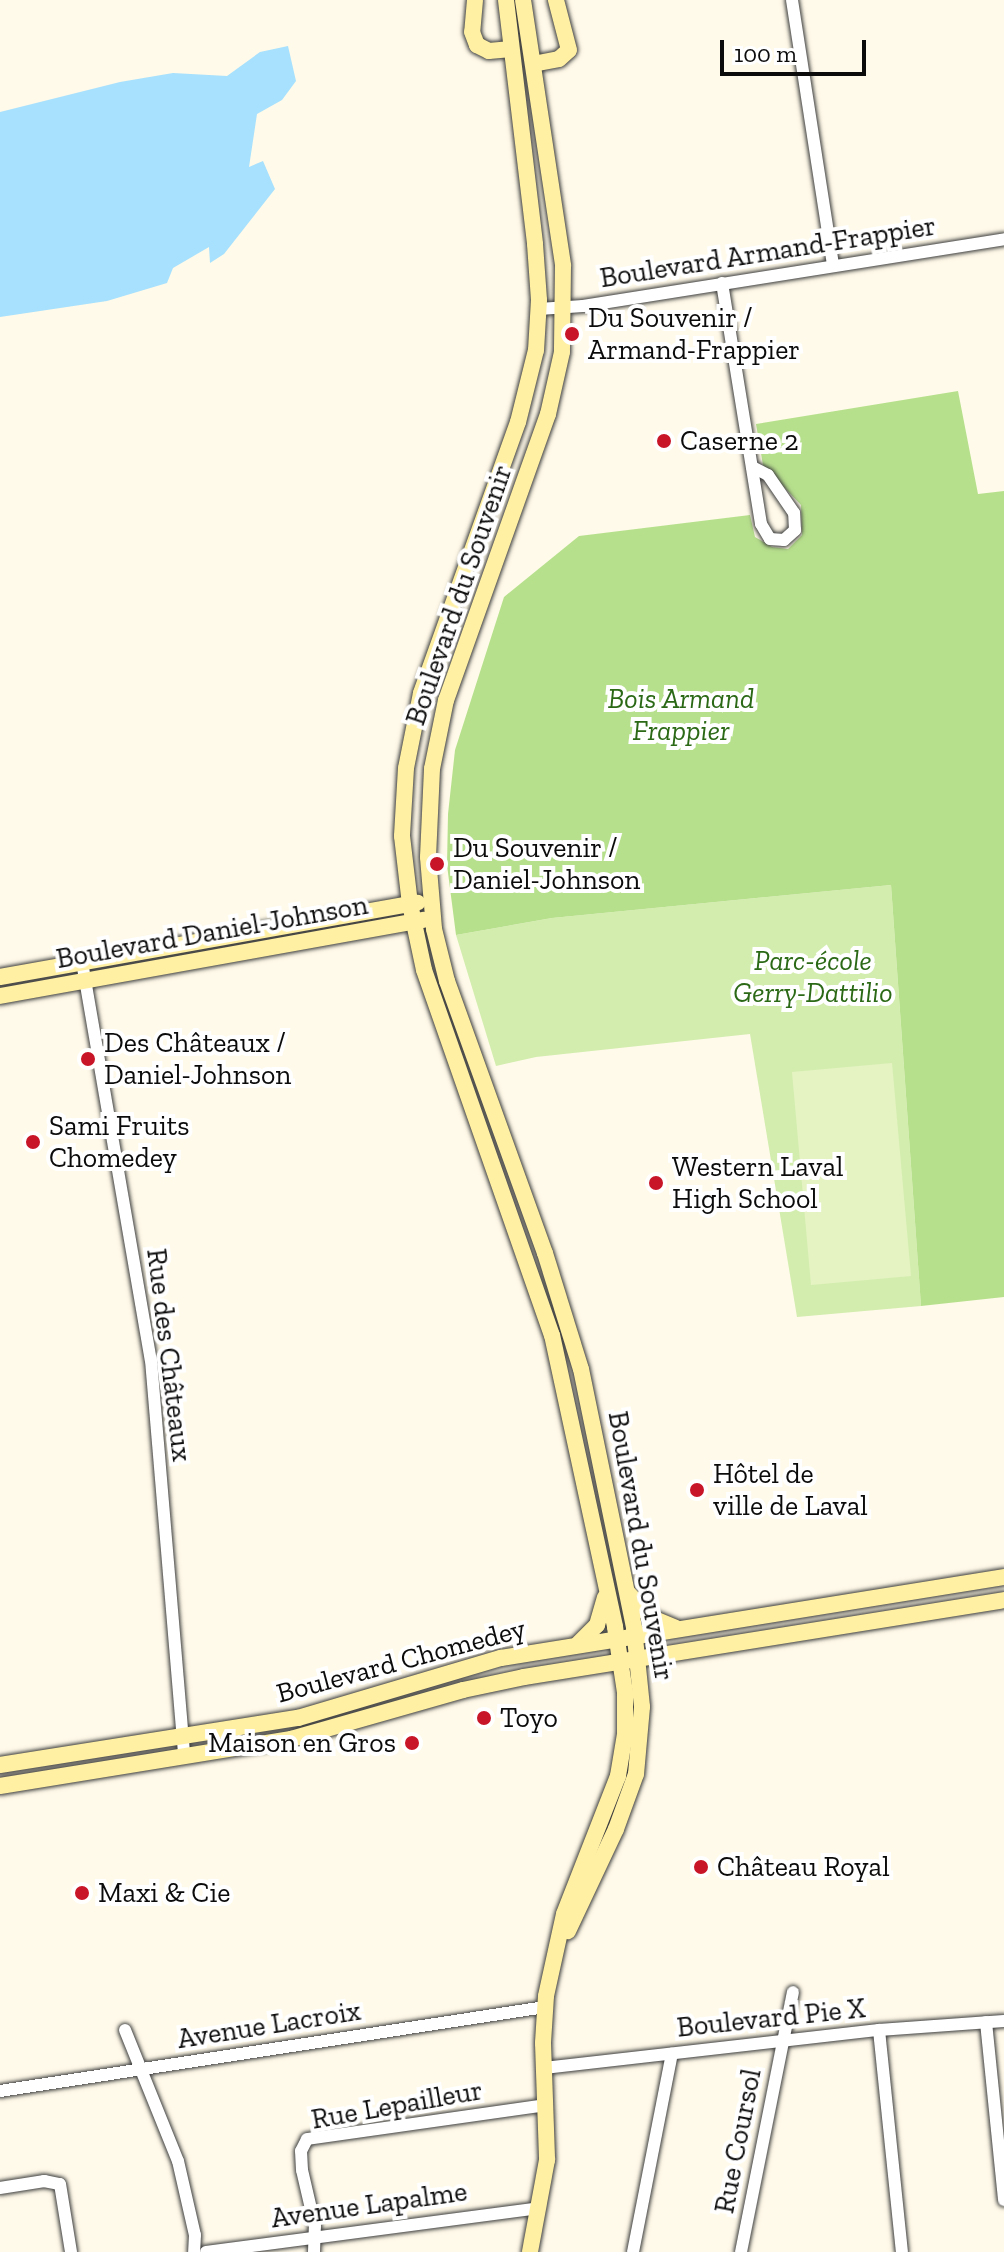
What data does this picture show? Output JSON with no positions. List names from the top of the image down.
{
  "streets": {
    "street": [
      "Boulevard Armand-Frappier",
      "Boulevard du Souvenir",
      "Boulevard Daniel-Johnson",
      "Rue des Châteaux",
      "Boulevard Chomedey",
      "Boulevard Pie X",
      "Avenue Lacroix",
      "Rue Lepailleur",
      "Rue Coursol",
      "Avenue Lapalme"
    ]
  },
  "crossings": [
    ["Boulevard Armand-Frappier", "Boulevard du Souvenir"],
    ["Boulevard du Souvenir", "Boulevard Daniel-Johnson"],
    ["Boulevard du Souvenir", "Boulevard Chomedey"],
    ["Boulevard Daniel-Johnson", "Rue des Châteaux"],
    ["Rue des Châteaux", "Boulevard Chomedey"],
    ["Boulevard Pie X", "Rue Coursol"],
    ["Rue Lepailleur", "Avenue Lapalme"]
  ],
  "parks": ["Bois Armand Frappier", "Parc-école Gerry-Dattilio"],
  "places": [
    "Du Souvenir / Armand-Frappier",
    "Caserne 2",
    "Du Souvenir / Daniel-Johnson",
    "Des Châteaux / Daniel-Johnson",
    "Sami Fruits Chomedey",
    "Western Laval High School",
    "Hôtel de ville de Laval",
    "Toyo",
    "Maison en Gros",
    "Château Royal",
    "Maxi & Cie"
  ],
  "scale_bar": "100 m"
}
